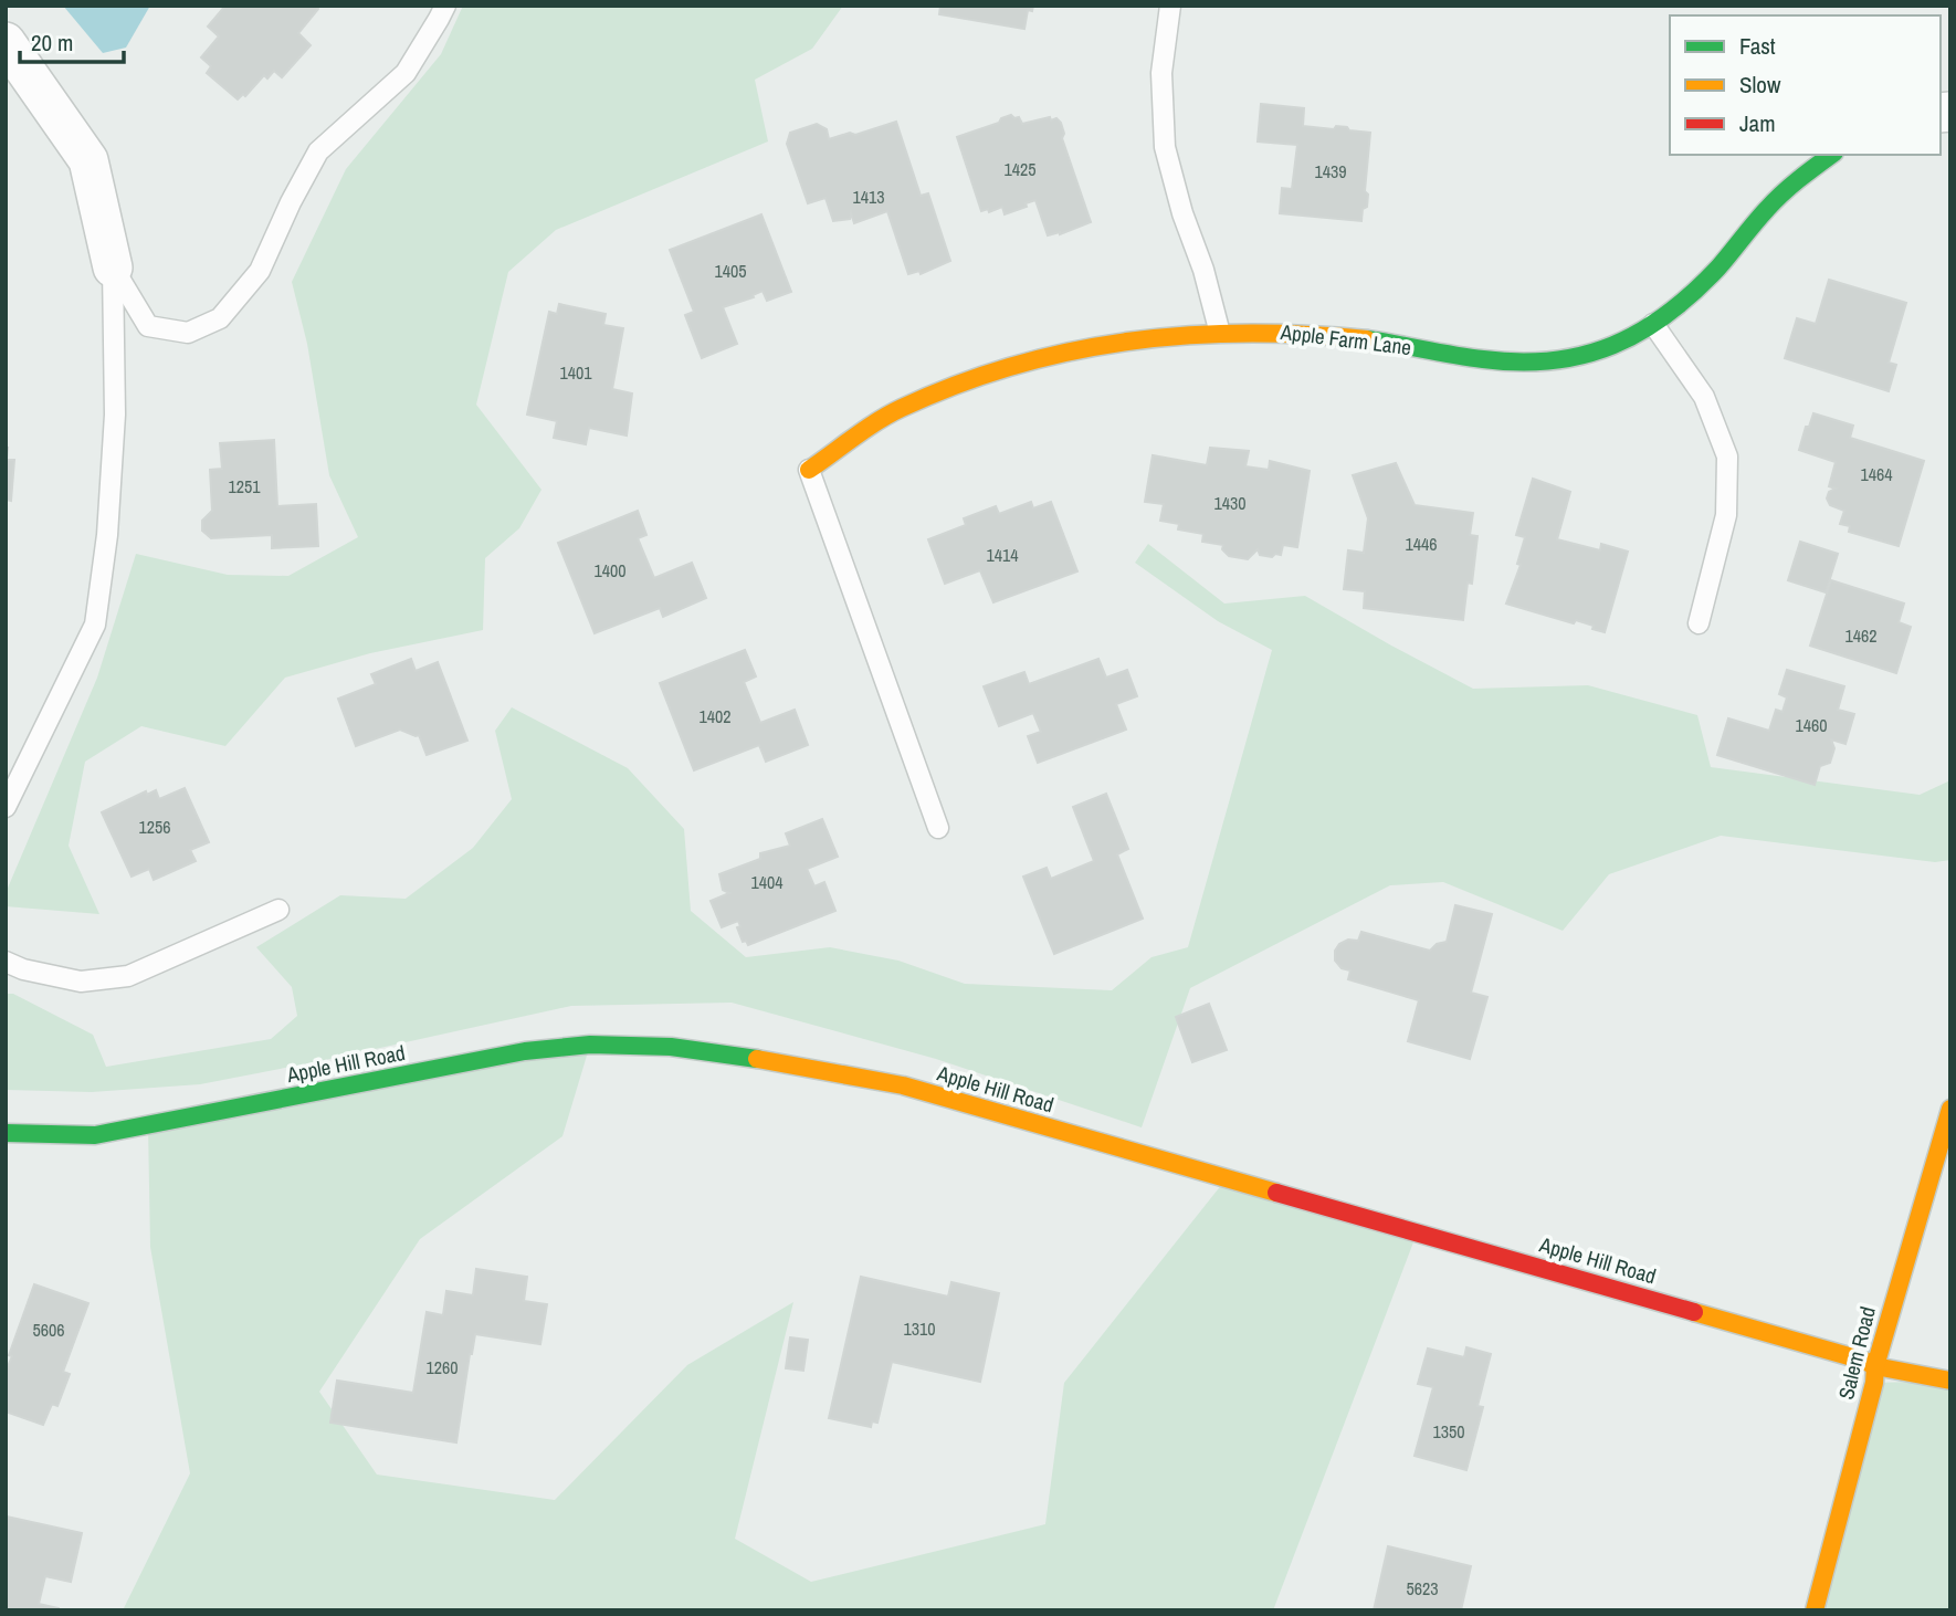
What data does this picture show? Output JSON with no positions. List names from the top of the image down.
{
  "streets": {
    "street": ["Apple Farm Lane", "Apple Hill Road", "Salem Road"]
  },
  "crossings": [
    ["Apple Hill Road", "Salem Road"]
  ],
  "house_numbers": [
    "1425",
    "1439",
    "1413",
    "1405",
    "1401",
    "1464",
    "1251",
    "1430",
    "1446",
    "1414",
    "1400",
    "1462",
    "1402",
    "1460",
    "1256",
    "1404",
    "1310",
    "5606",
    "1260",
    "1350",
    "5623"
  ],
  "legend": ["Fast", "Slow", "Jam"],
  "scale_bar": "20 m"
}
